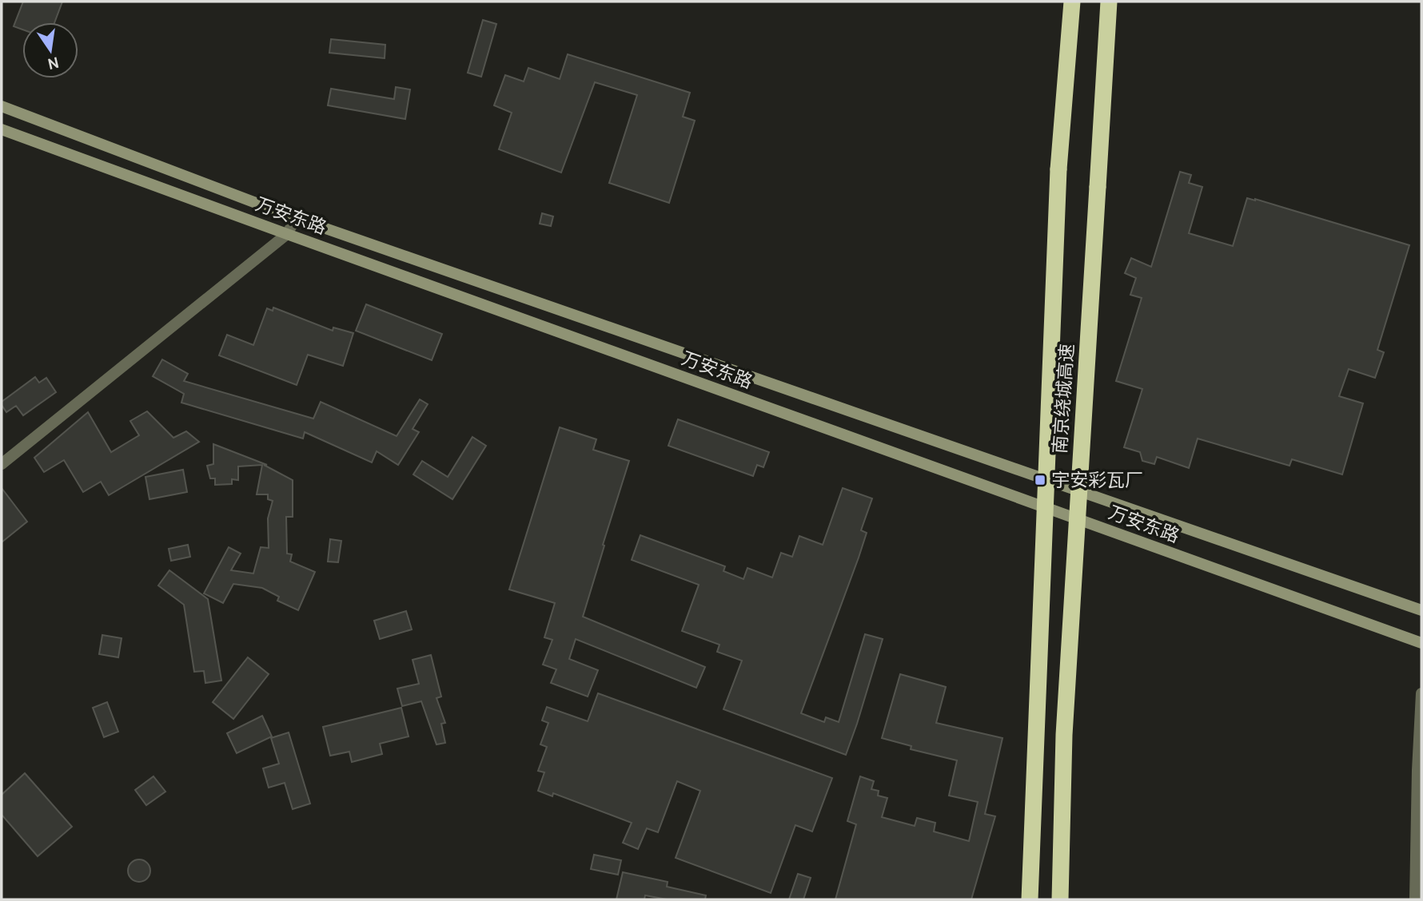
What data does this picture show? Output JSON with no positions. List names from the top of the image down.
{
  "streets": {
    "highway": ["南京绕城高速"],
    "main road": ["万安东路"]
  },
  "places": {
    "transit": ["宇安彩瓦厂"]
  },
  "north": "bottom"
}
